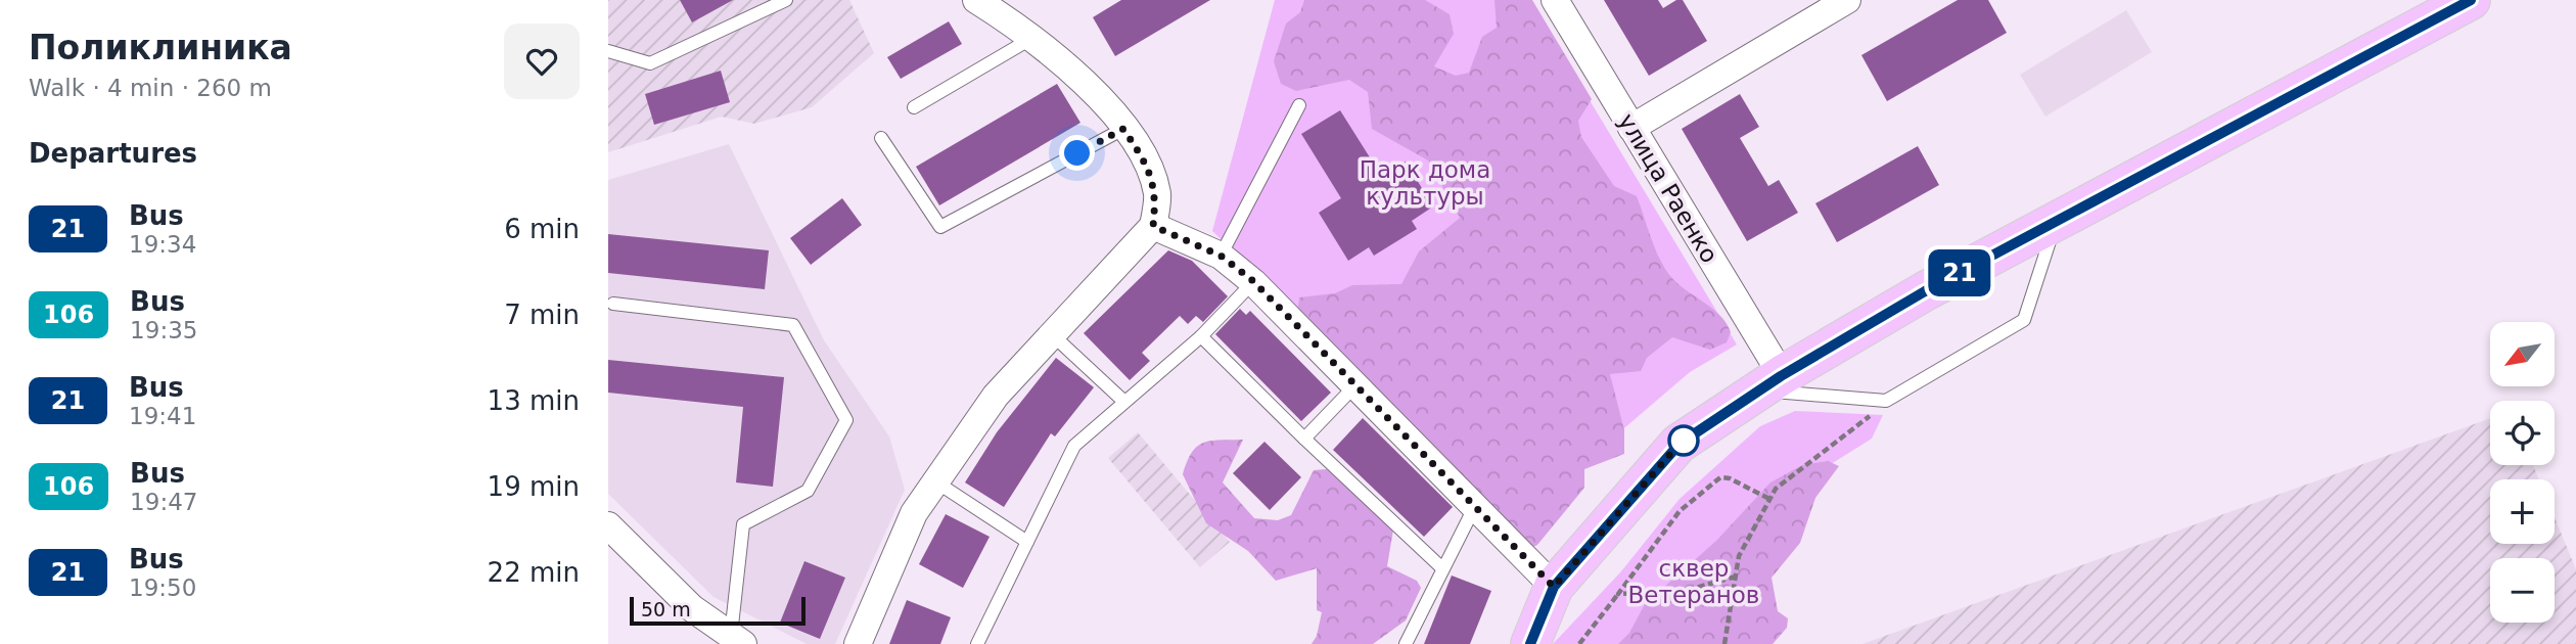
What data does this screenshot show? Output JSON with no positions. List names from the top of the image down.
{
  "streets": {
    "street": ["улица Раенко"]
  },
  "parks": ["Парк дома культуры", "сквер Ветеранов"],
  "lines": ["bus line 21"],
  "scale_bar": "50 m",
  "north": "bottom left",
  "page": {
    "heading": [
      ["Поликлиника", "Walk · 4 min · 260 m"],
      "Departures"
    ],
    "on_map": "21",
    "list": [
      {
        "mark": "21",
        "name": "Bus",
        "note": "19:34",
        "value": "6 min"
      },
      {
        "mark": "106",
        "name": "Bus",
        "note": "19:35",
        "value": "7 min"
      },
      {
        "mark": "21",
        "name": "Bus",
        "note": "19:41",
        "value": "13 min"
      },
      {
        "mark": "106",
        "name": "Bus",
        "note": "19:47",
        "value": "19 min"
      },
      {
        "mark": "21",
        "name": "Bus",
        "note": "19:50",
        "value": "22 min"
      }
    ],
    "map_buttons": ["+", "−"],
    "scale": "50 m"
  }
}
